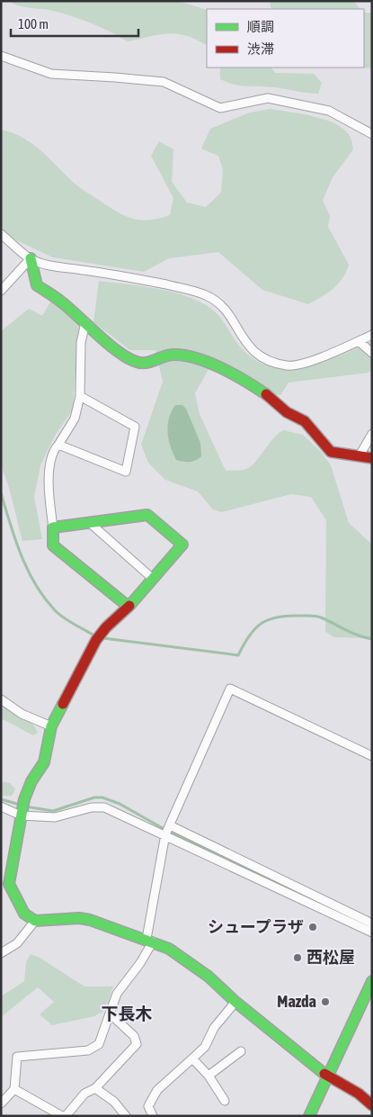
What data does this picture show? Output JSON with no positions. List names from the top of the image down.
{
  "districts": ["下長木"],
  "places": ["シュープラザ", "西松屋", "Mazda"],
  "legend": ["順調", "渋滞"],
  "scale_bar": "100 m"
}
